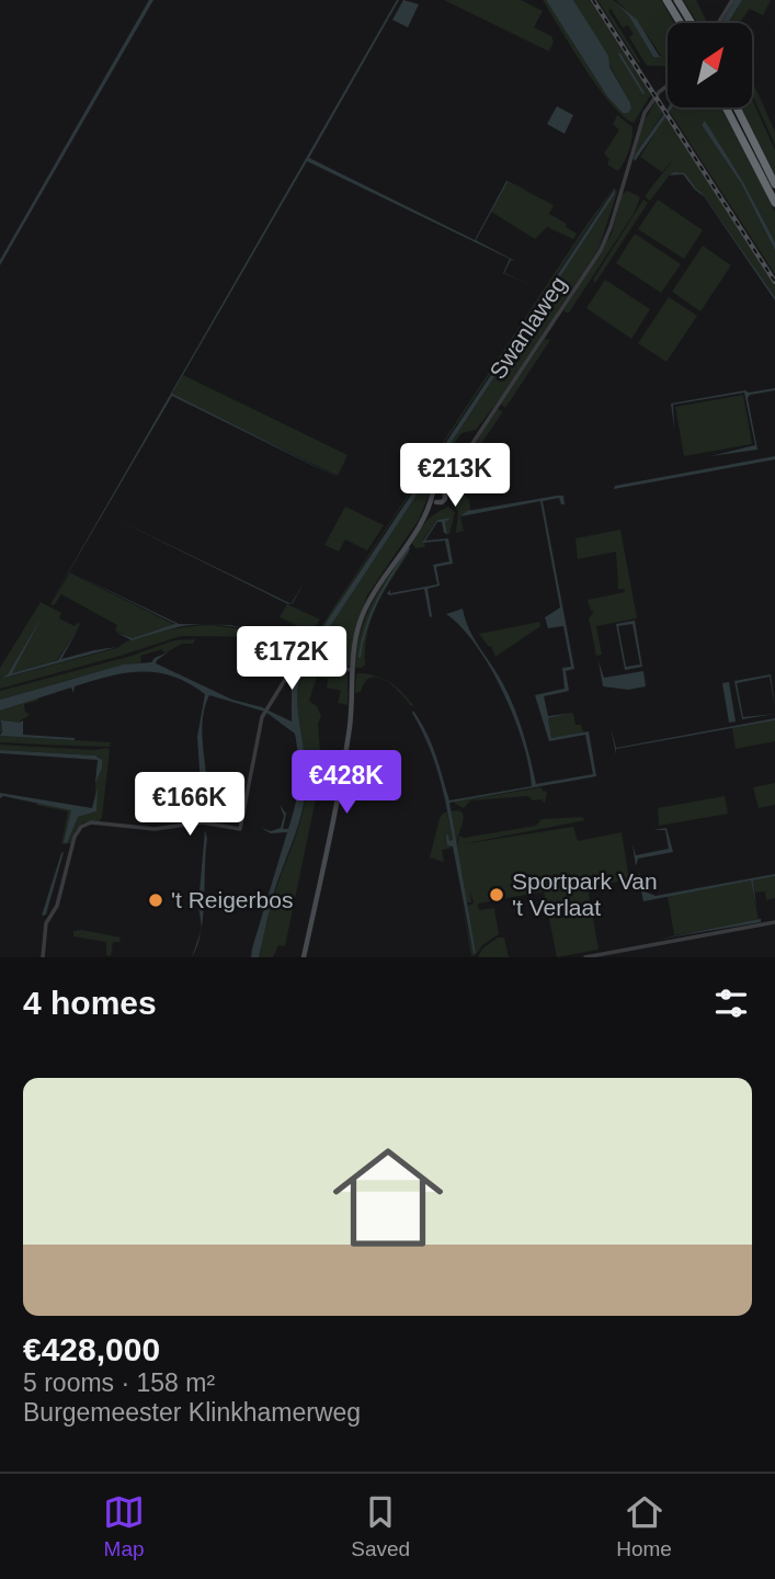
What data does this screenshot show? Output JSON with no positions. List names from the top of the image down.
{
  "streets": {
    "street": ["Swanlaweg"]
  },
  "places": ["Sportpark Van 't Verlaat", "'t Reigerbos"],
  "north": "top right",
  "page": {
    "price": [
      "€213K",
      "€172K",
      "€428K",
      "€166K"
    ],
    "heading": "4 homes",
    "list": [
      {
        "name": "€428,000",
        "note": "5 rooms · 158 m² · Burgemeester Klinkhamerweg"
      }
    ],
    "tabs": ["Map", "Saved", "Home"]
  }
}
